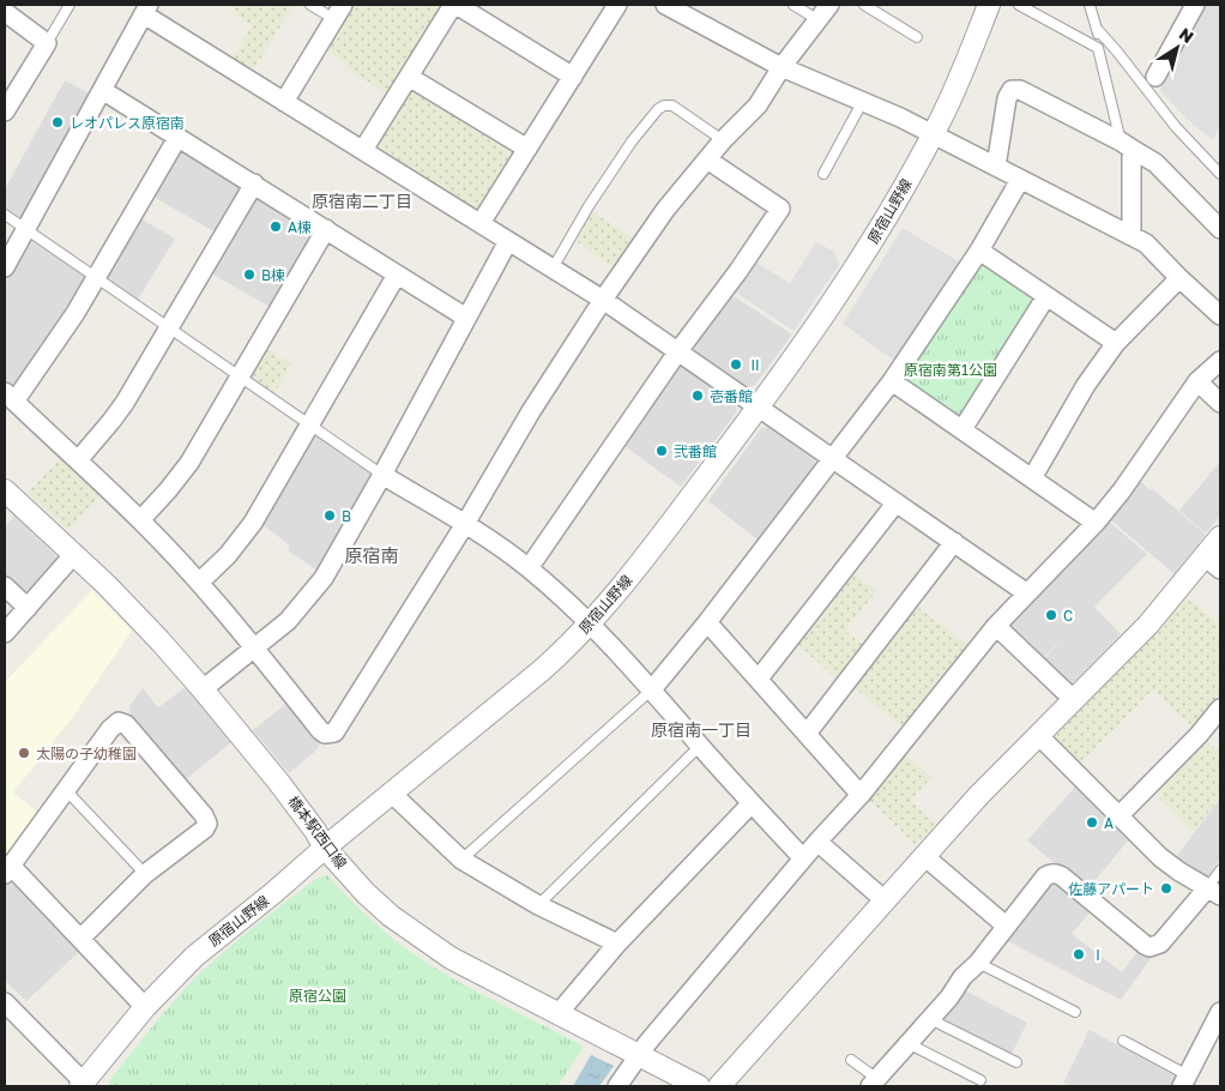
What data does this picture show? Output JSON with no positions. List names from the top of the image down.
{
  "streets": {
    "street": ["原宿山野線", "橋本駅西口線"]
  },
  "crossings": [
    ["原宿山野線", "橋本駅西口線"]
  ],
  "districts": ["原宿南二丁目", "原宿南", "原宿南一丁目"],
  "parks": ["原宿南第1公園", "原宿公園"],
  "places": [
    "レオパレス原宿南",
    "A棟",
    "B棟",
    "Ⅱ",
    "壱番館",
    "弐番館",
    "B",
    "C",
    "太陽の子幼稚園",
    "A",
    "佐藤アパート",
    "Ⅰ"
  ],
  "north": "top right"
}
